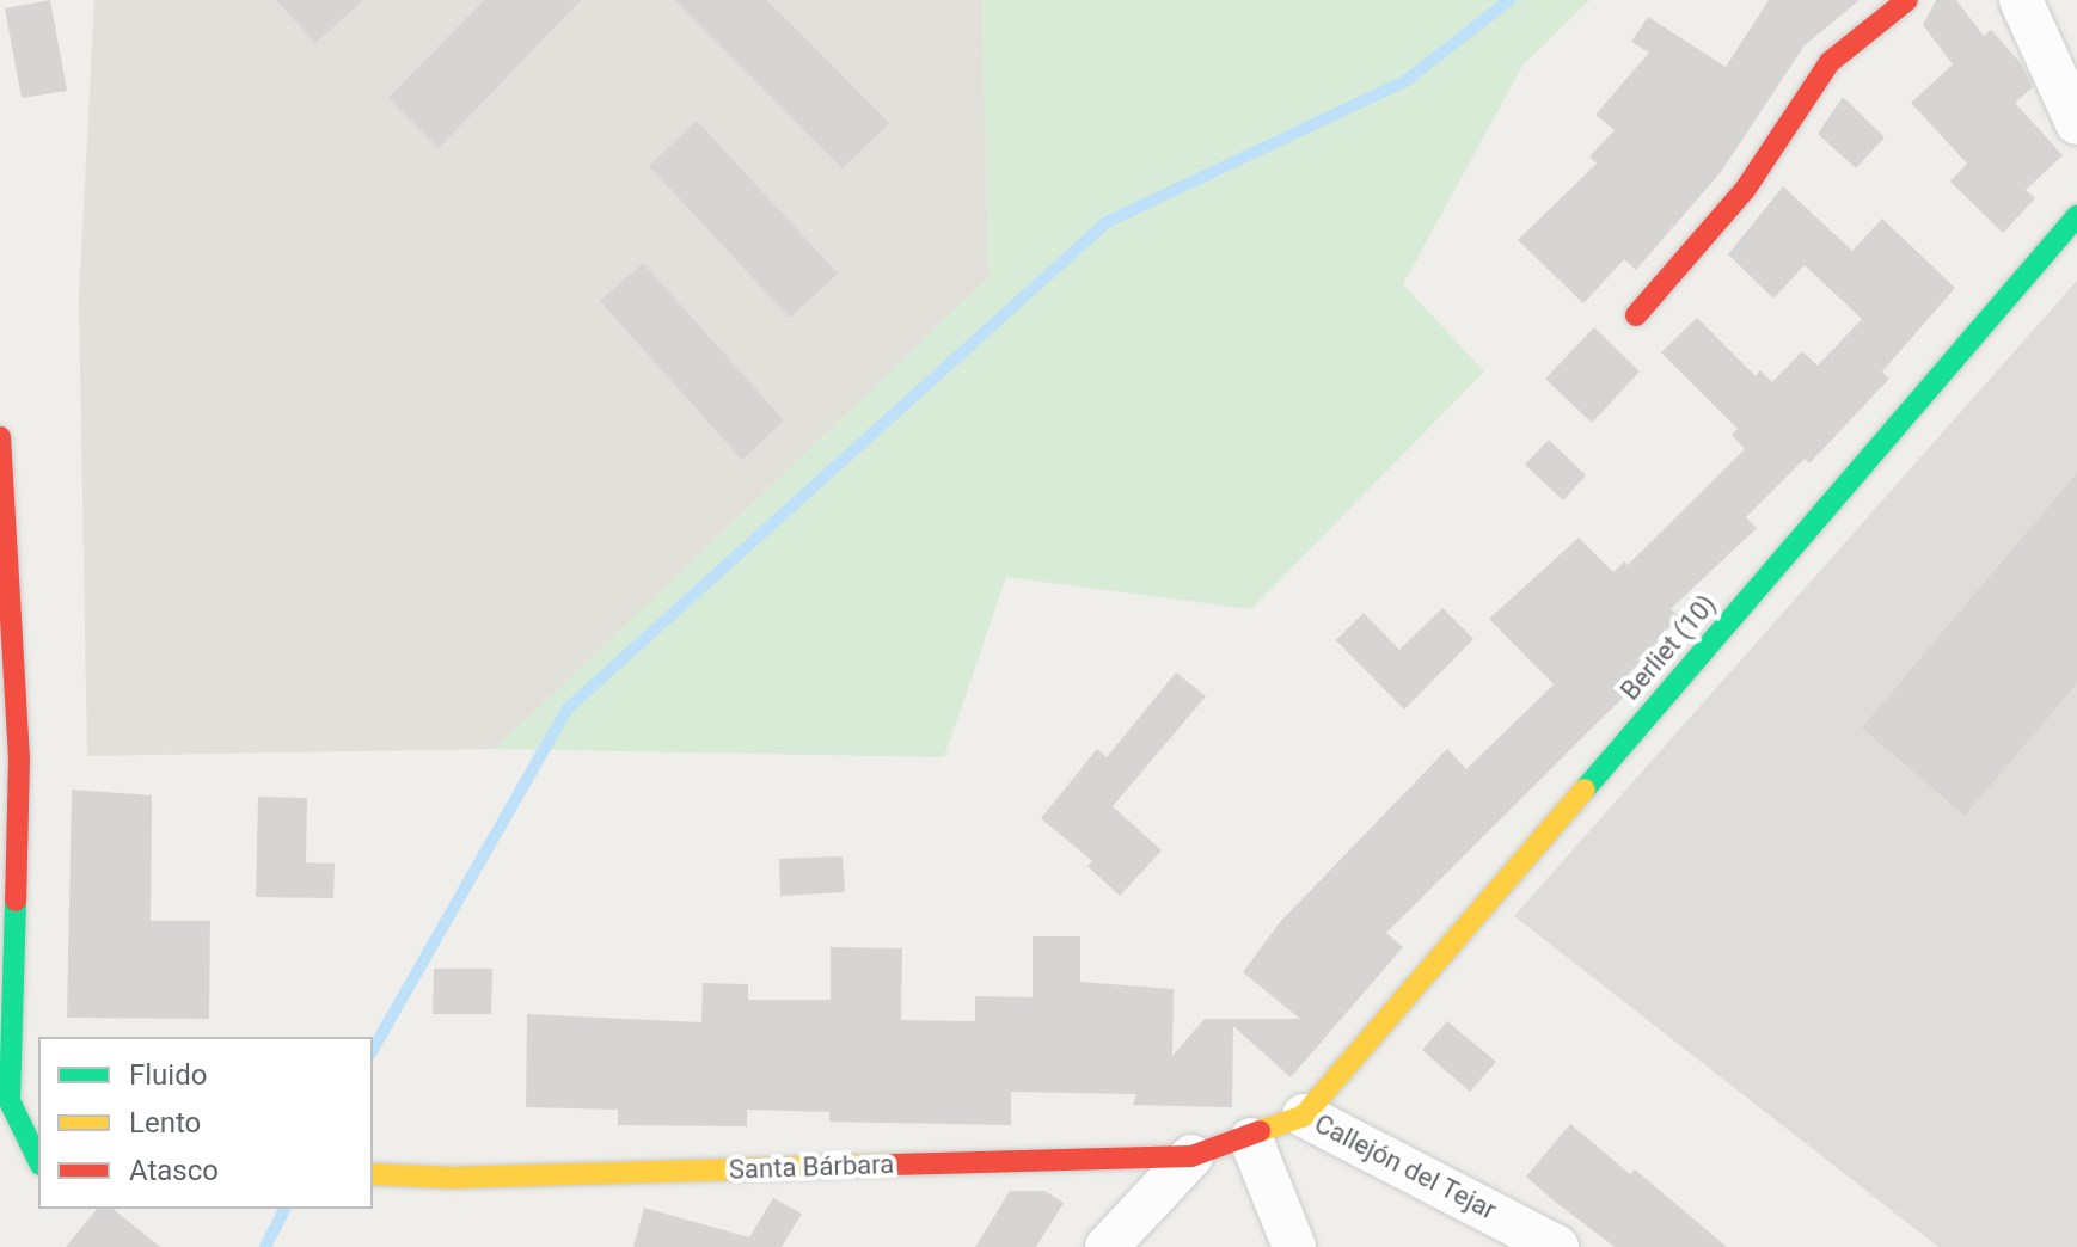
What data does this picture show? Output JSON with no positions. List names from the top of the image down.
{
  "streets": {
    "street": ["Berliet (10)", "Santa Bárbara", "Callejón del Tejar"]
  },
  "crossings": [
    ["Berliet (10)", "Santa Bárbara"],
    ["Berliet (10)", "Callejón del Tejar"],
    ["Santa Bárbara", "Callejón del Tejar"]
  ],
  "legend": ["Fluido", "Lento", "Atasco"]
}
